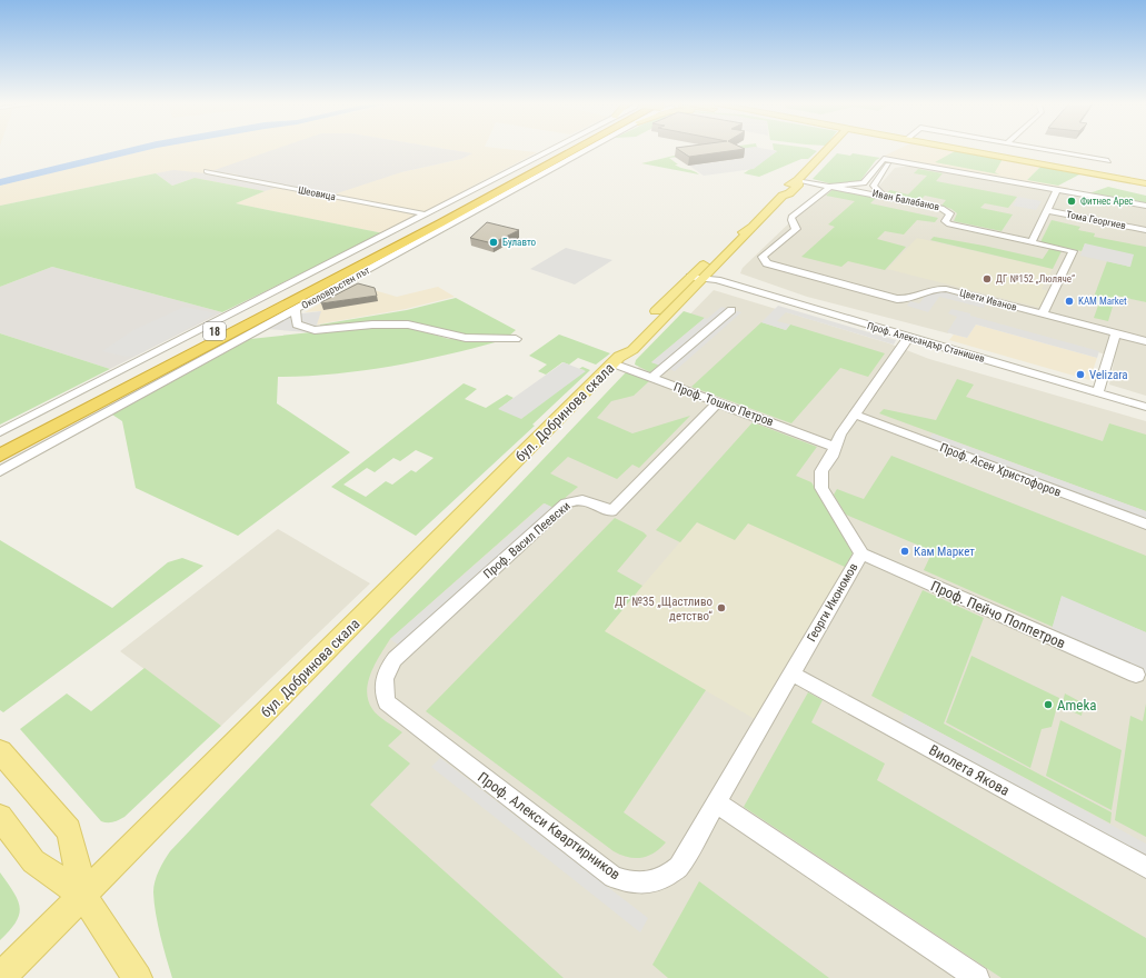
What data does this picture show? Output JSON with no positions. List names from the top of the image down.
{
  "streets": {
    "highway": ["Околовръстен път", "18"],
    "main road": ["бул. Добринова скала"],
    "street": [
      "Шеовица",
      "Иван Балабанов",
      "Тома Георгиев",
      "Цвети Иванов",
      "Проф. Александър Станишев",
      "Проф. Тошко Петров",
      "Проф. Асен Христофоров",
      "Проф. Васил Пеевски",
      "Георги Икономов",
      "Проф. Пейчо Поппетров",
      "Виолета Якова",
      "Проф. Алекси Квартирников"
    ]
  },
  "crossings": [
    ["Шеовица", "Околовръстен път"],
    ["Иван Балабанов", "Цвети Иванов"],
    ["Иван Балабанов", "бул. Добринова скала"],
    ["Проф. Александър Станишев", "бул. Добринова скала"],
    ["Проф. Александър Станишев", "Георги Икономов"],
    ["Проф. Тошко Петров", "бул. Добринова скала"],
    ["Проф. Тошко Петров", "Проф. Васил Пеевски"],
    ["Проф. Тошко Петров", "Георги Икономов"],
    ["Проф. Асен Христофоров", "Георги Икономов"],
    ["Проф. Васил Пеевски", "Проф. Алекси Квартирников"],
    ["Георги Икономов", "Проф. Пейчо Поппетров"],
    ["Георги Икономов", "Виолета Якова"],
    ["Георги Икономов", "Проф. Алекси Квартирников"]
  ],
  "places": [
    "Фитнес Арес",
    "Булавто",
    "ДГ №152 „Люляче“",
    "KAM Market",
    "Velizara",
    "Кам Маркет",
    "ДГ №35 „Щастливо детство“",
    "Ameka"
  ]
}
